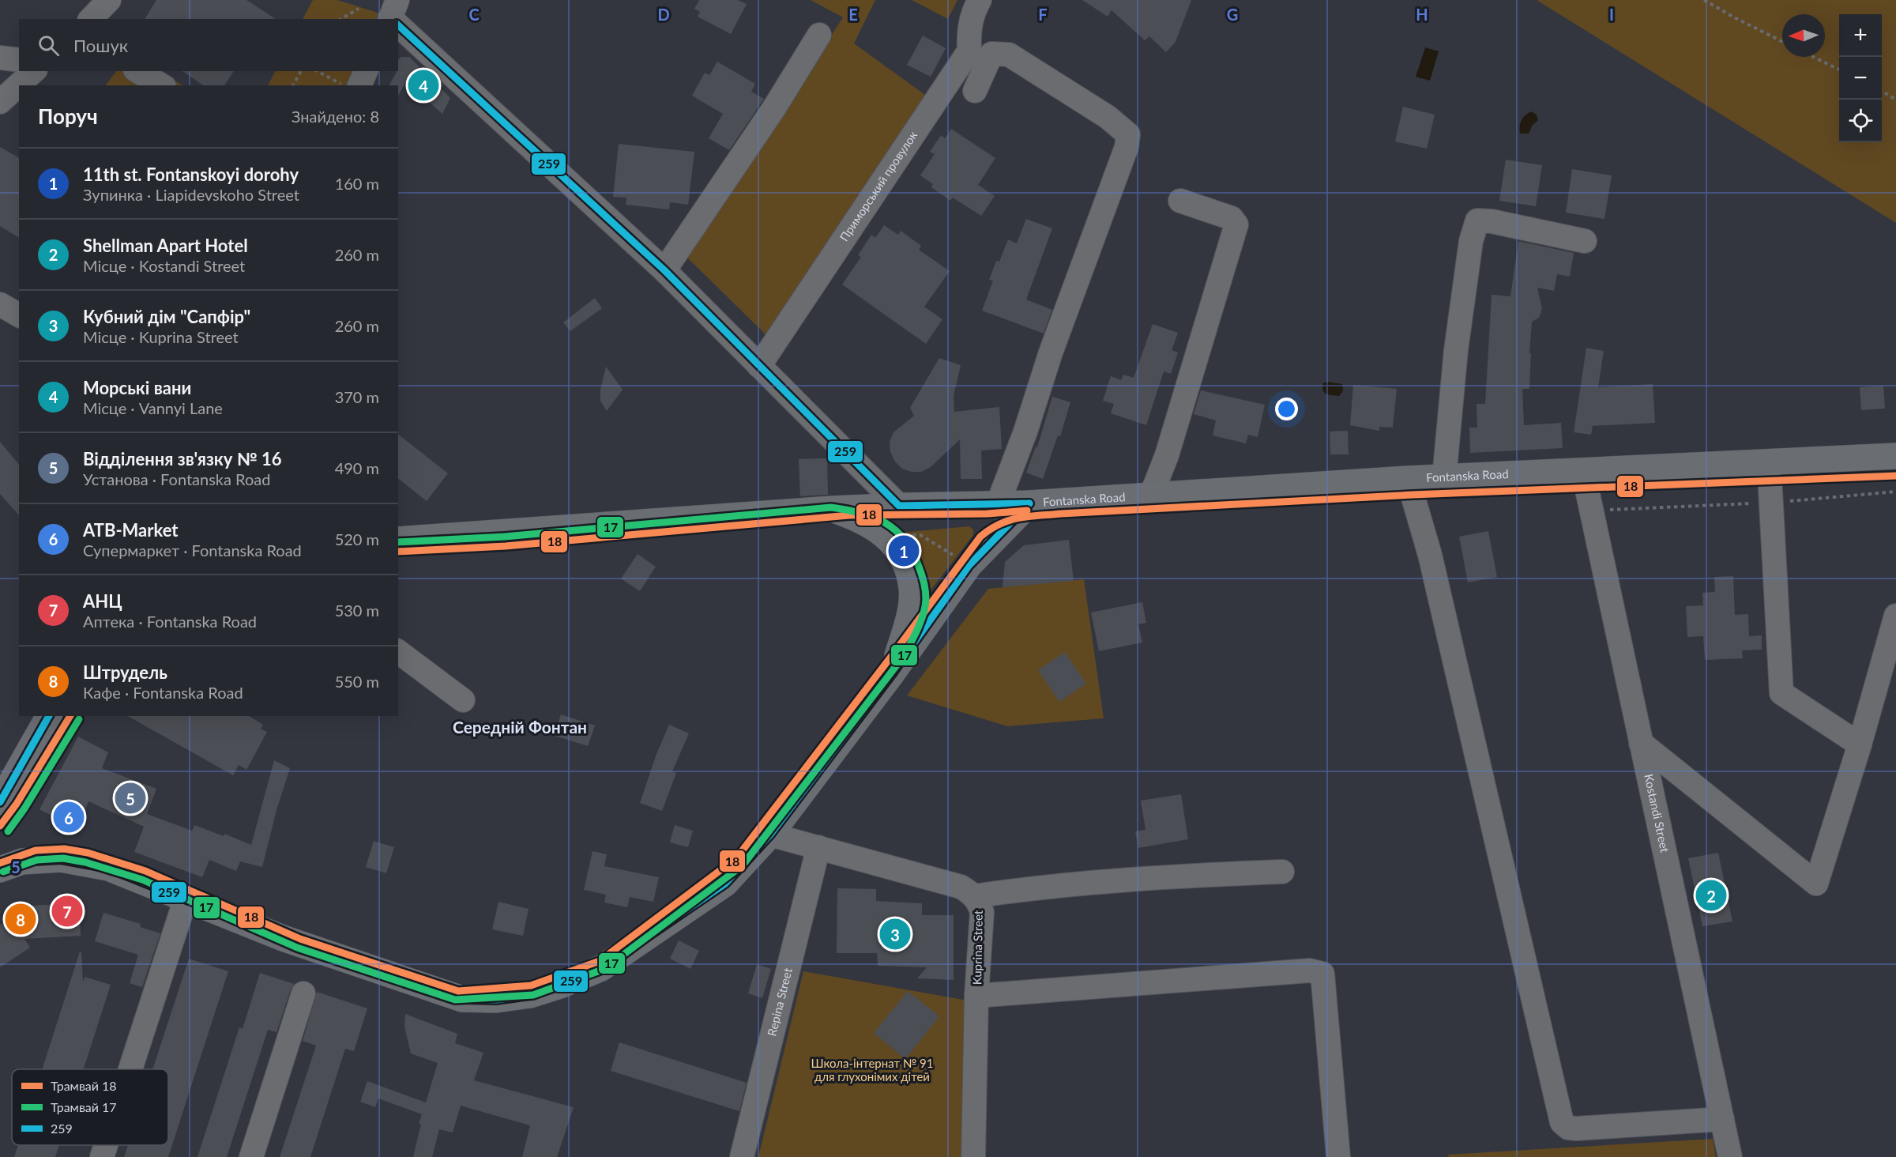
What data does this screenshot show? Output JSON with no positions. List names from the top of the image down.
{
  "streets": {
    "main road": ["Fontanska Road"],
    "street": [
      "Приморський провулок",
      "Kostandi Street",
      "Kuprina Street",
      "Repina Street"
    ]
  },
  "crossings": [
    ["Fontanska Road", "Kostandi Street"],
    ["Fontanska Road", "Kuprina Street"],
    ["Kuprina Street", "Repina Street"]
  ],
  "districts": ["Середній Фонтан"],
  "parks": ["Школа-інтернат № 91 для глухонімих дітей"],
  "lines": ["transit line 259", "tram line 18", "tram line 17"],
  "legend": ["Трамвай 18", "Трамвай 17", "259"],
  "north": "left",
  "page": {
    "map_buttons": ["+", "−"],
    "search": "Пошук",
    "pins": [
      "4",
      "1",
      "5",
      "6",
      "2",
      "7",
      "8",
      "3"
    ],
    "heading": ["Поруч", "Знайдено: 8"],
    "list": [
      {
        "mark": "1",
        "name": "11th st. Fontanskoyi dorohy",
        "note": "Зупинка · Liapidevskoho Street",
        "value": "160 m"
      },
      {
        "mark": "2",
        "name": "Shellman Apart Hotel",
        "note": "Місце · Kostandi Street",
        "value": "260 m"
      },
      {
        "mark": "3",
        "name": "Кубний дім \"Сапфір\"",
        "note": "Місце · Kuprina Street",
        "value": "260 m"
      },
      {
        "mark": "4",
        "name": "Морські вани",
        "note": "Місце · Vannyi Lane",
        "value": "370 m"
      },
      {
        "mark": "5",
        "name": "Відділення зв'язку № 16",
        "note": "Установа · Fontanska Road",
        "value": "490 m"
      },
      {
        "mark": "6",
        "name": "ATB-Market",
        "note": "Супермаркет · Fontanska Road",
        "value": "520 m"
      },
      {
        "mark": "7",
        "name": "АНЦ",
        "note": "Аптека · Fontanska Road",
        "value": "530 m"
      },
      {
        "mark": "8",
        "name": "Штрудель",
        "note": "Кафе · Fontanska Road",
        "value": "550 m"
      }
    ]
  },
  "grid": {
    "columns": [
      "C",
      "D",
      "E",
      "F",
      "G",
      "H",
      "I"
    ],
    "rows": ["5"]
  }
}
